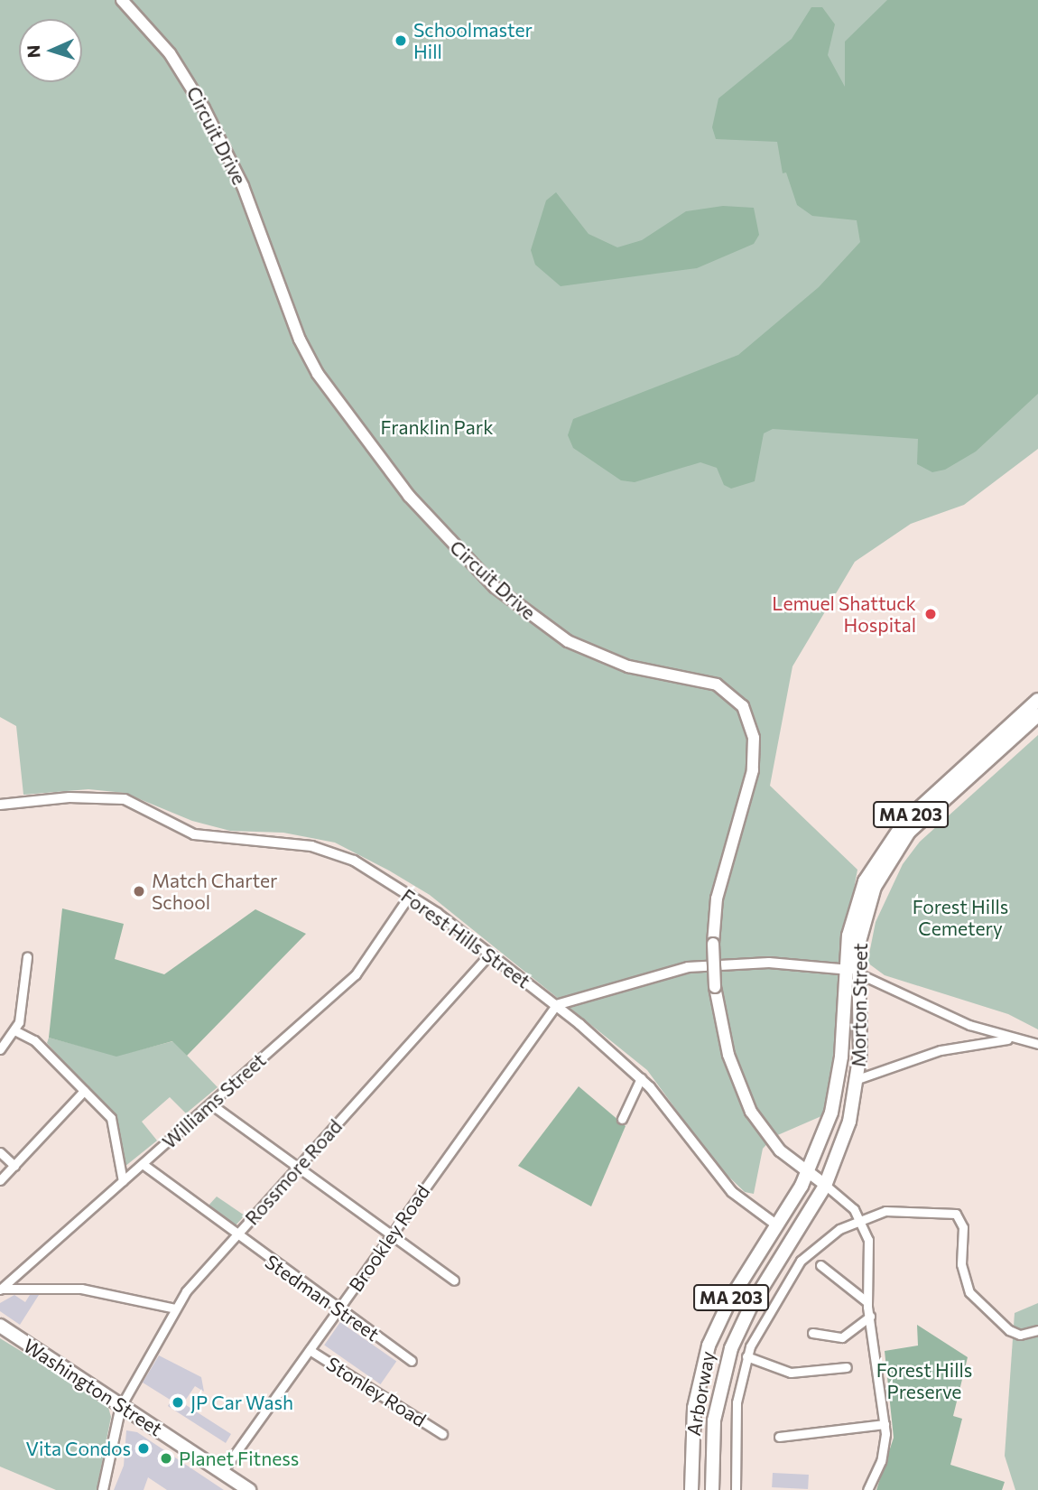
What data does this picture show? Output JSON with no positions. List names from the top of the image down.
{
  "streets": {
    "main road": [
      "Circuit Drive",
      "MA 203",
      "Morton Street",
      "Washington Street",
      "Arborway"
    ],
    "street": [
      "Forest Hills Street",
      "Williams Street",
      "Rossmore Road",
      "Brookley Road",
      "Stedman Street",
      "Stonley Road"
    ]
  },
  "crossings": [
    ["Circuit Drive", "Morton Street"],
    ["Circuit Drive", "Arborway"],
    ["Forest Hills Street", "Williams Street"],
    ["Forest Hills Street", "Rossmore Road"],
    ["Forest Hills Street", "Brookley Road"],
    ["Forest Hills Street", "Arborway"],
    ["Morton Street", "Arborway"],
    ["Williams Street", "Stedman Street"],
    ["Rossmore Road", "Stedman Street"],
    ["Rossmore Road", "Washington Street"],
    ["Brookley Road", "Stedman Street"],
    ["Brookley Road", "Washington Street"],
    ["Brookley Road", "Stonley Road"]
  ],
  "parks": ["Franklin Park", "Forest Hills Cemetery", "Forest Hills Preserve"],
  "places": [
    "Schoolmaster Hill",
    "Lemuel Shattuck Hospital",
    "Match Charter School",
    "JP Car Wash",
    "Vita Condos",
    "Planet Fitness"
  ],
  "north": "left"
}
